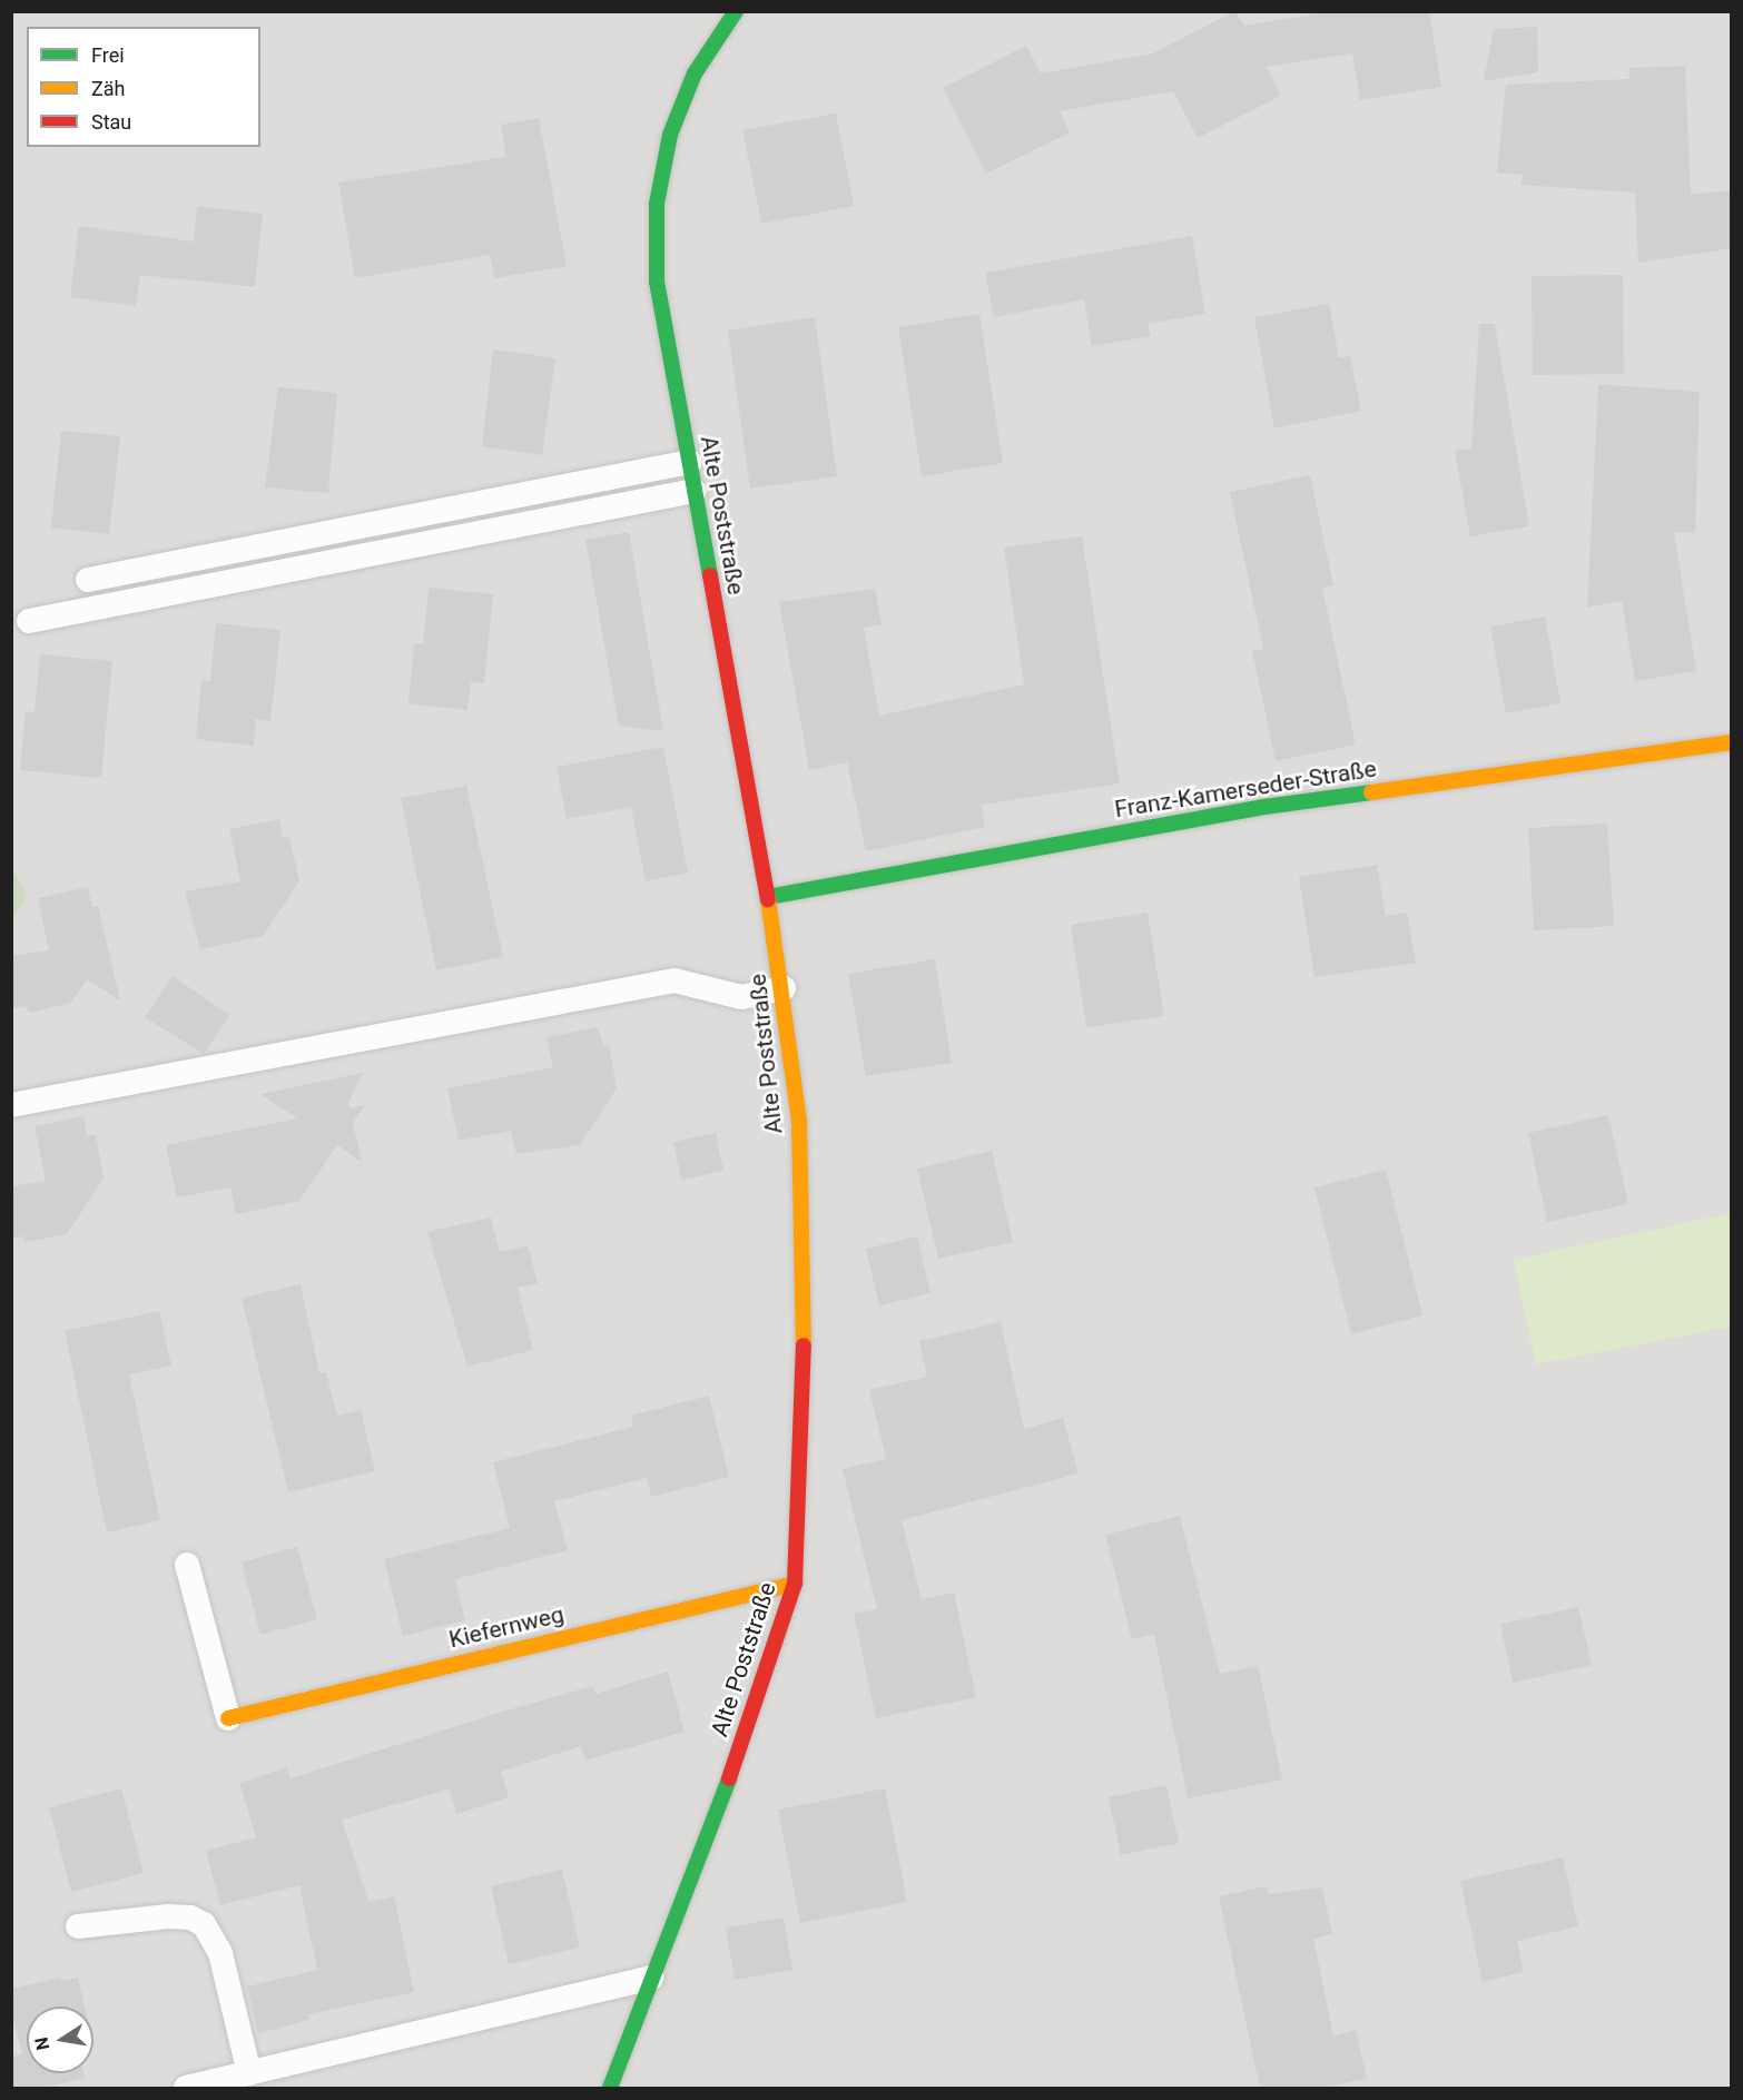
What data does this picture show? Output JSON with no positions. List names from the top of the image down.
{
  "streets": {
    "street": ["Alte Poststraße", "Franz-Kamerseder-Straße", "Kiefernweg"]
  },
  "crossings": [
    ["Alte Poststraße", "Franz-Kamerseder-Straße"],
    ["Alte Poststraße", "Kiefernweg"]
  ],
  "legend": ["Frei", "Zäh", "Stau"],
  "north": "left"
}
